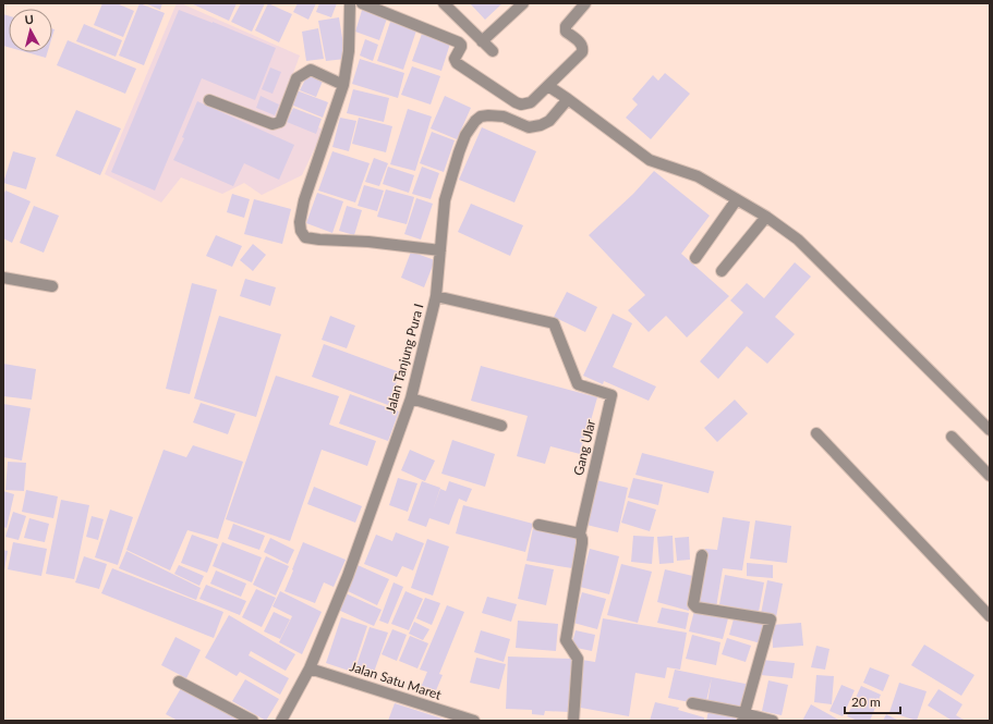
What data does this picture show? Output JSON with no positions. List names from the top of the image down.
{
  "streets": {
    "street": ["Jalan Tanjung Pura I", "Gang Ular", "Jalan Satu Maret"]
  },
  "crossings": [
    ["Jalan Tanjung Pura I", "Gang Ular"],
    ["Jalan Tanjung Pura I", "Jalan Satu Maret"]
  ],
  "scale_bar": "20 m",
  "north": "top"
}
